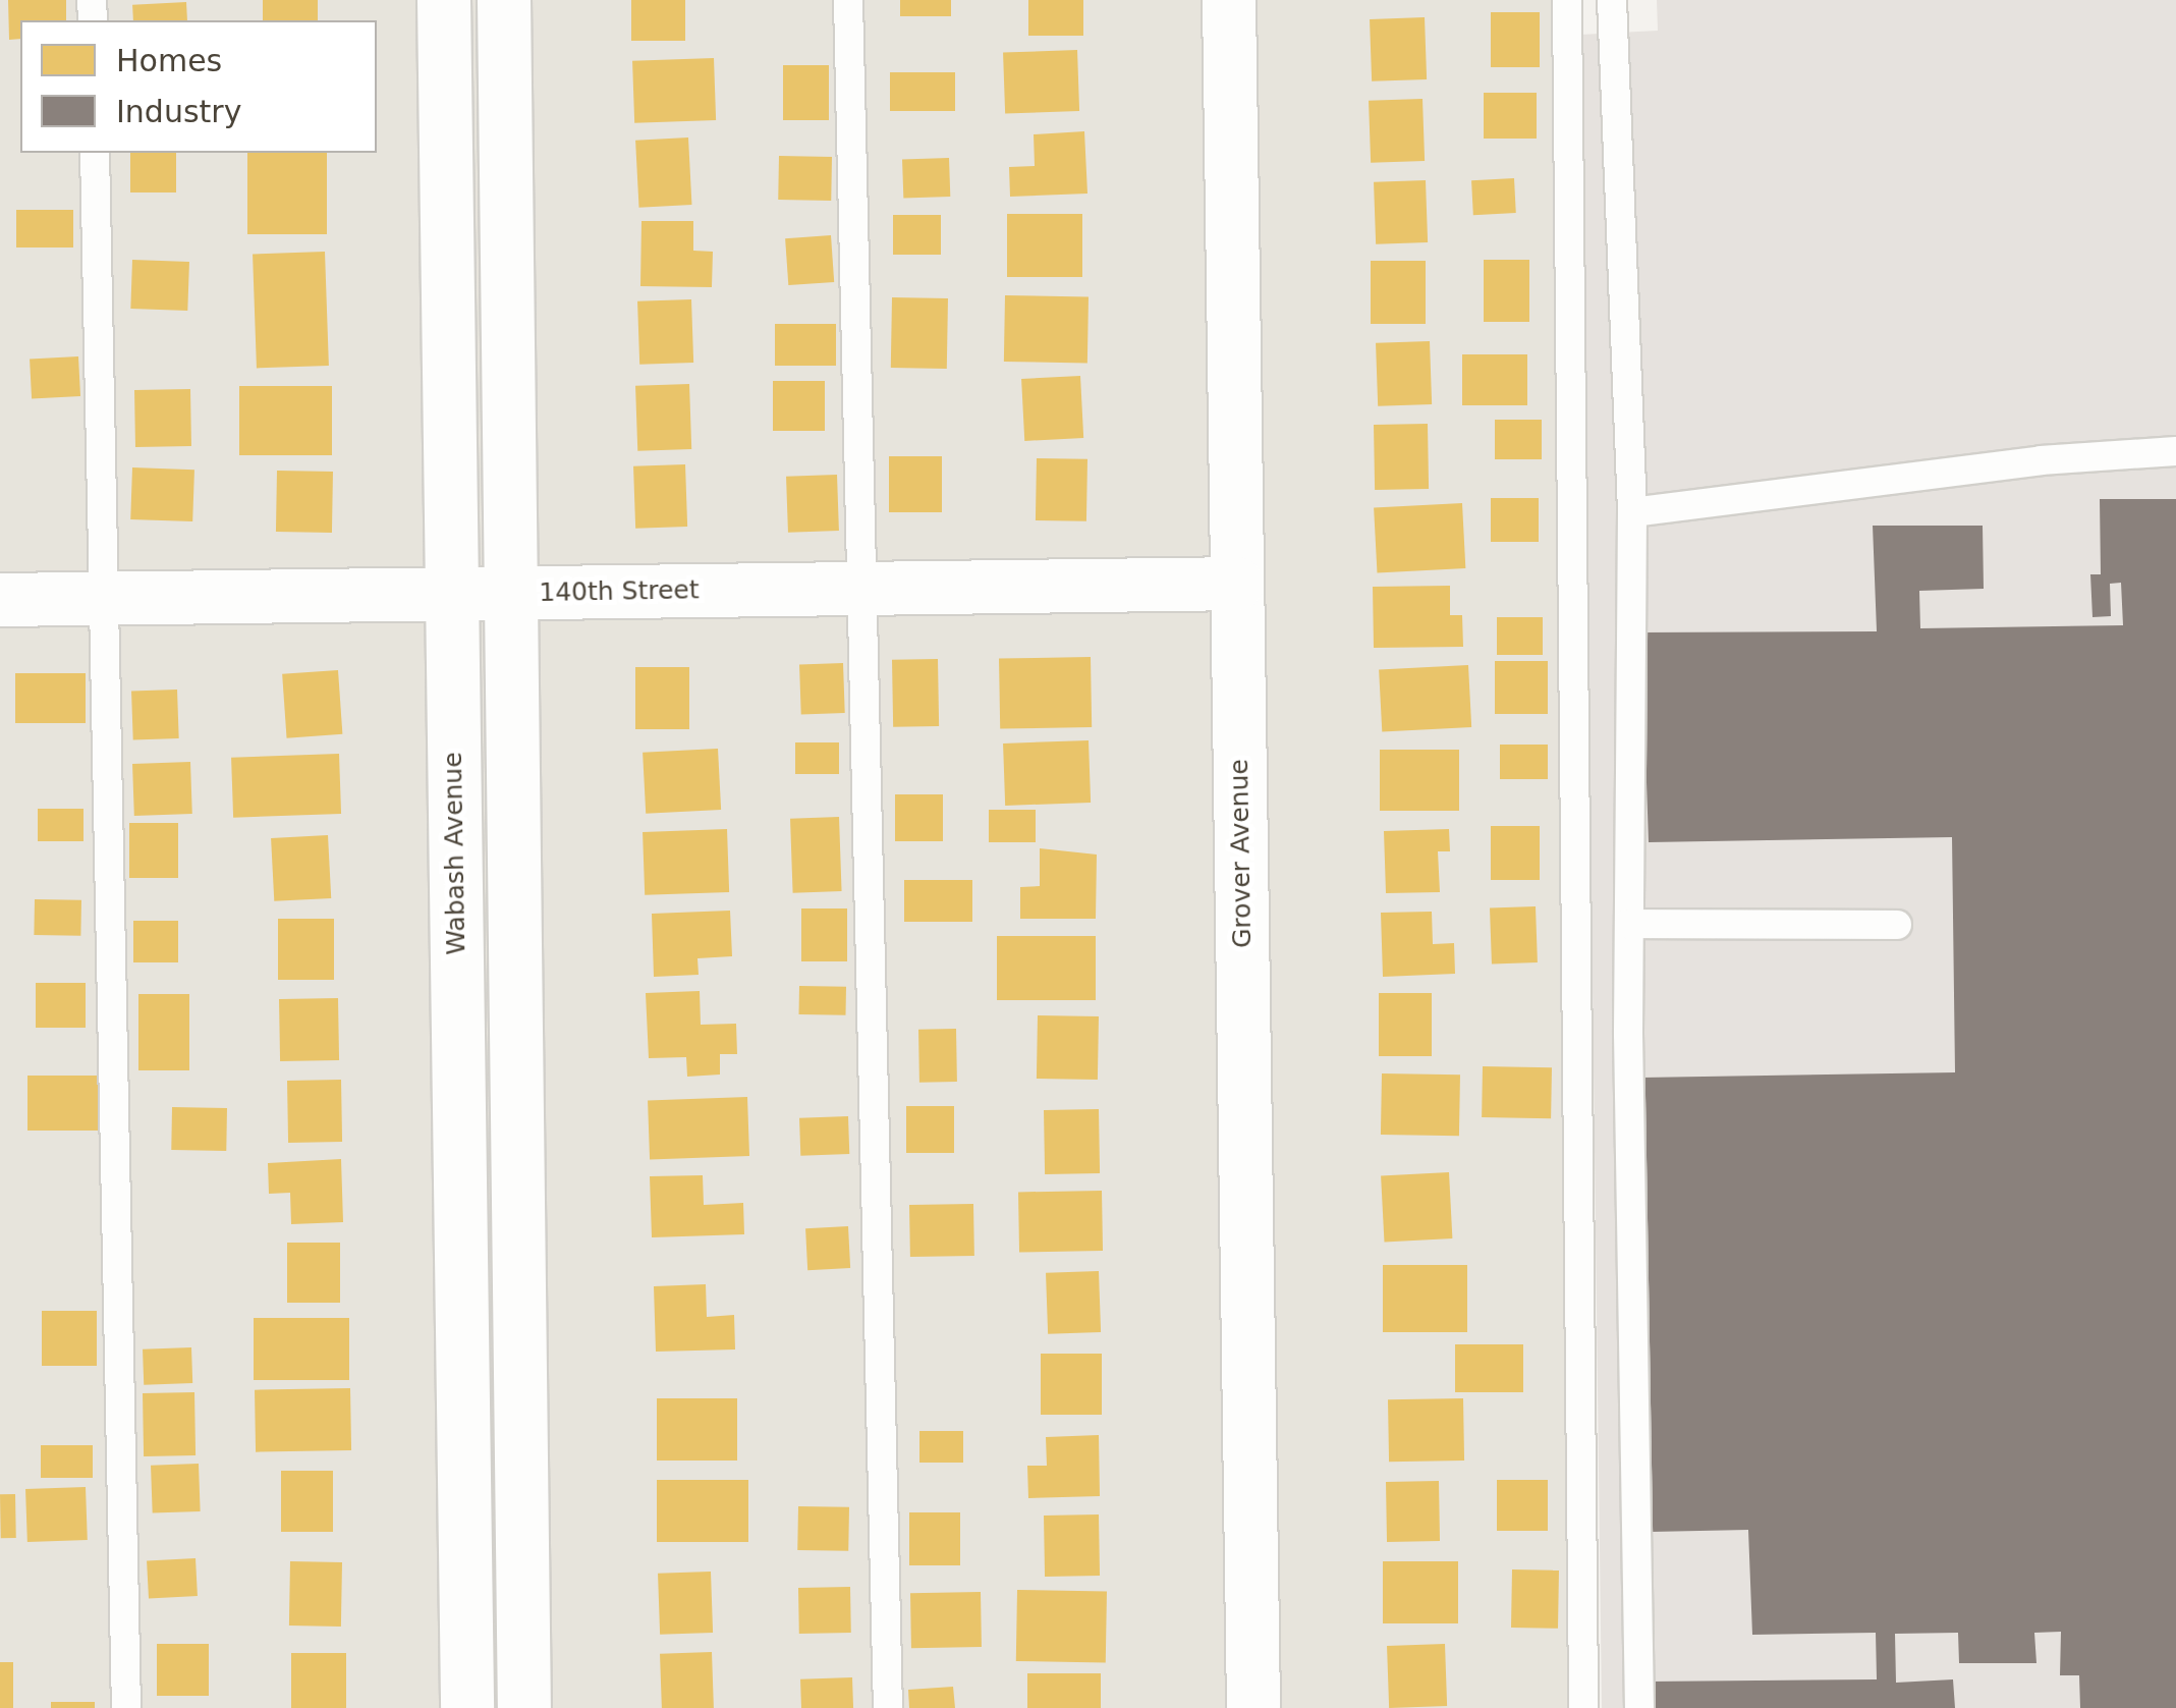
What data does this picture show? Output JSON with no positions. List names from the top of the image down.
{
  "streets": {
    "street": ["140th Street", "Wabash Avenue", "Grover Avenue"]
  },
  "crossings": [
    ["140th Street", "Wabash Avenue"],
    ["140th Street", "Grover Avenue"]
  ],
  "legend": ["Homes", "Industry"]
}
